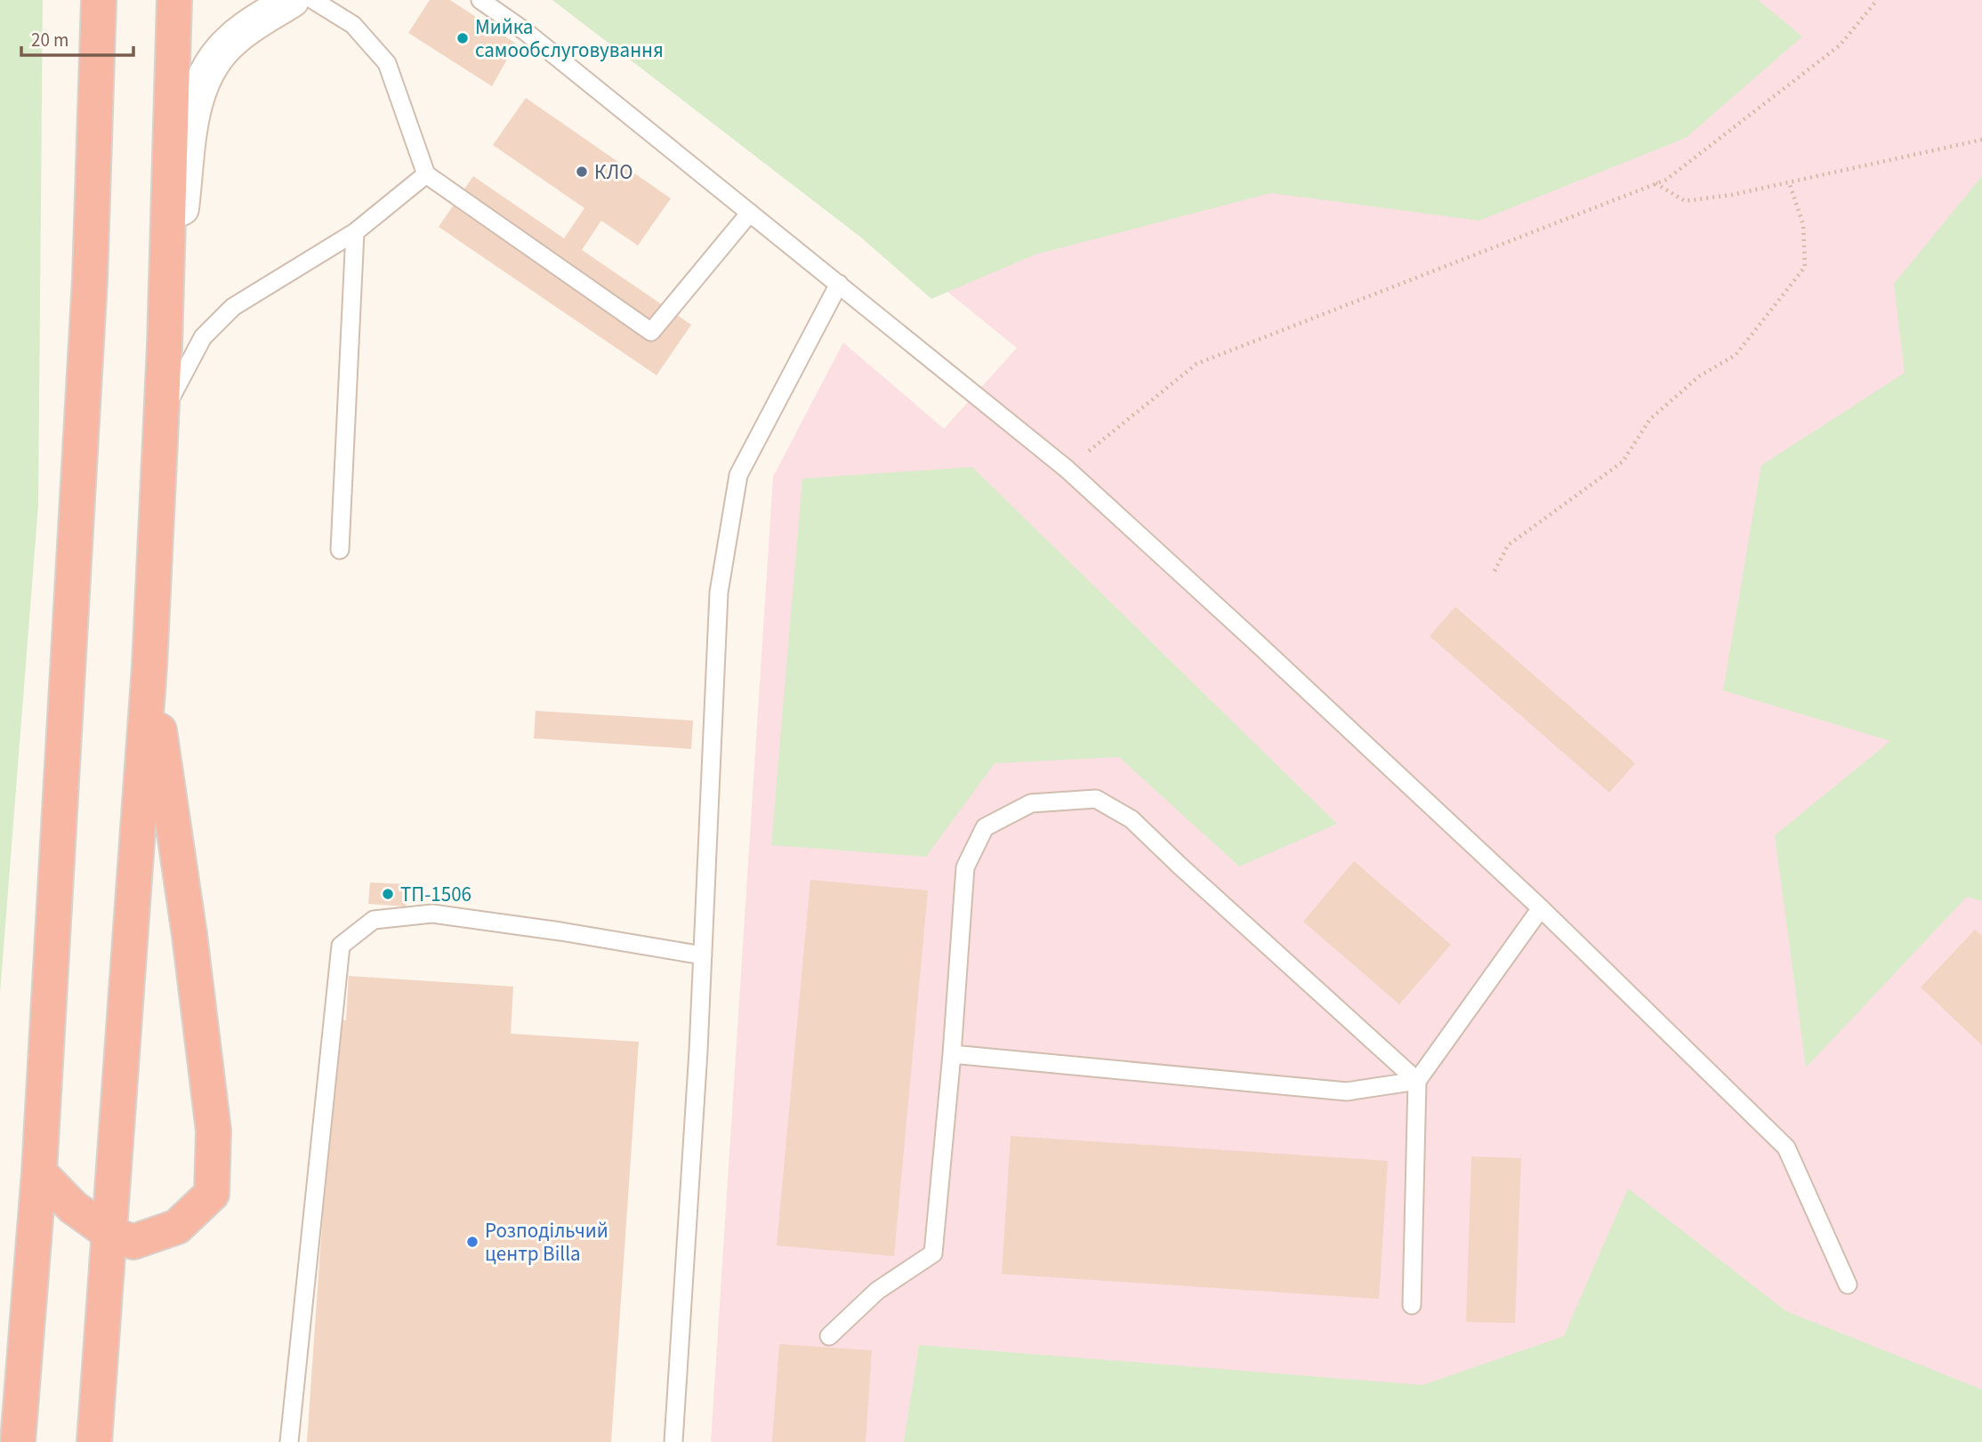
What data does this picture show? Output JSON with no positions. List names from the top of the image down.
{
  "places": [
    "Мийка самообслуговування",
    "КЛО",
    "ТП-1506",
    "Розподільчий центр Billa"
  ],
  "scale_bar": "20 m"
}
